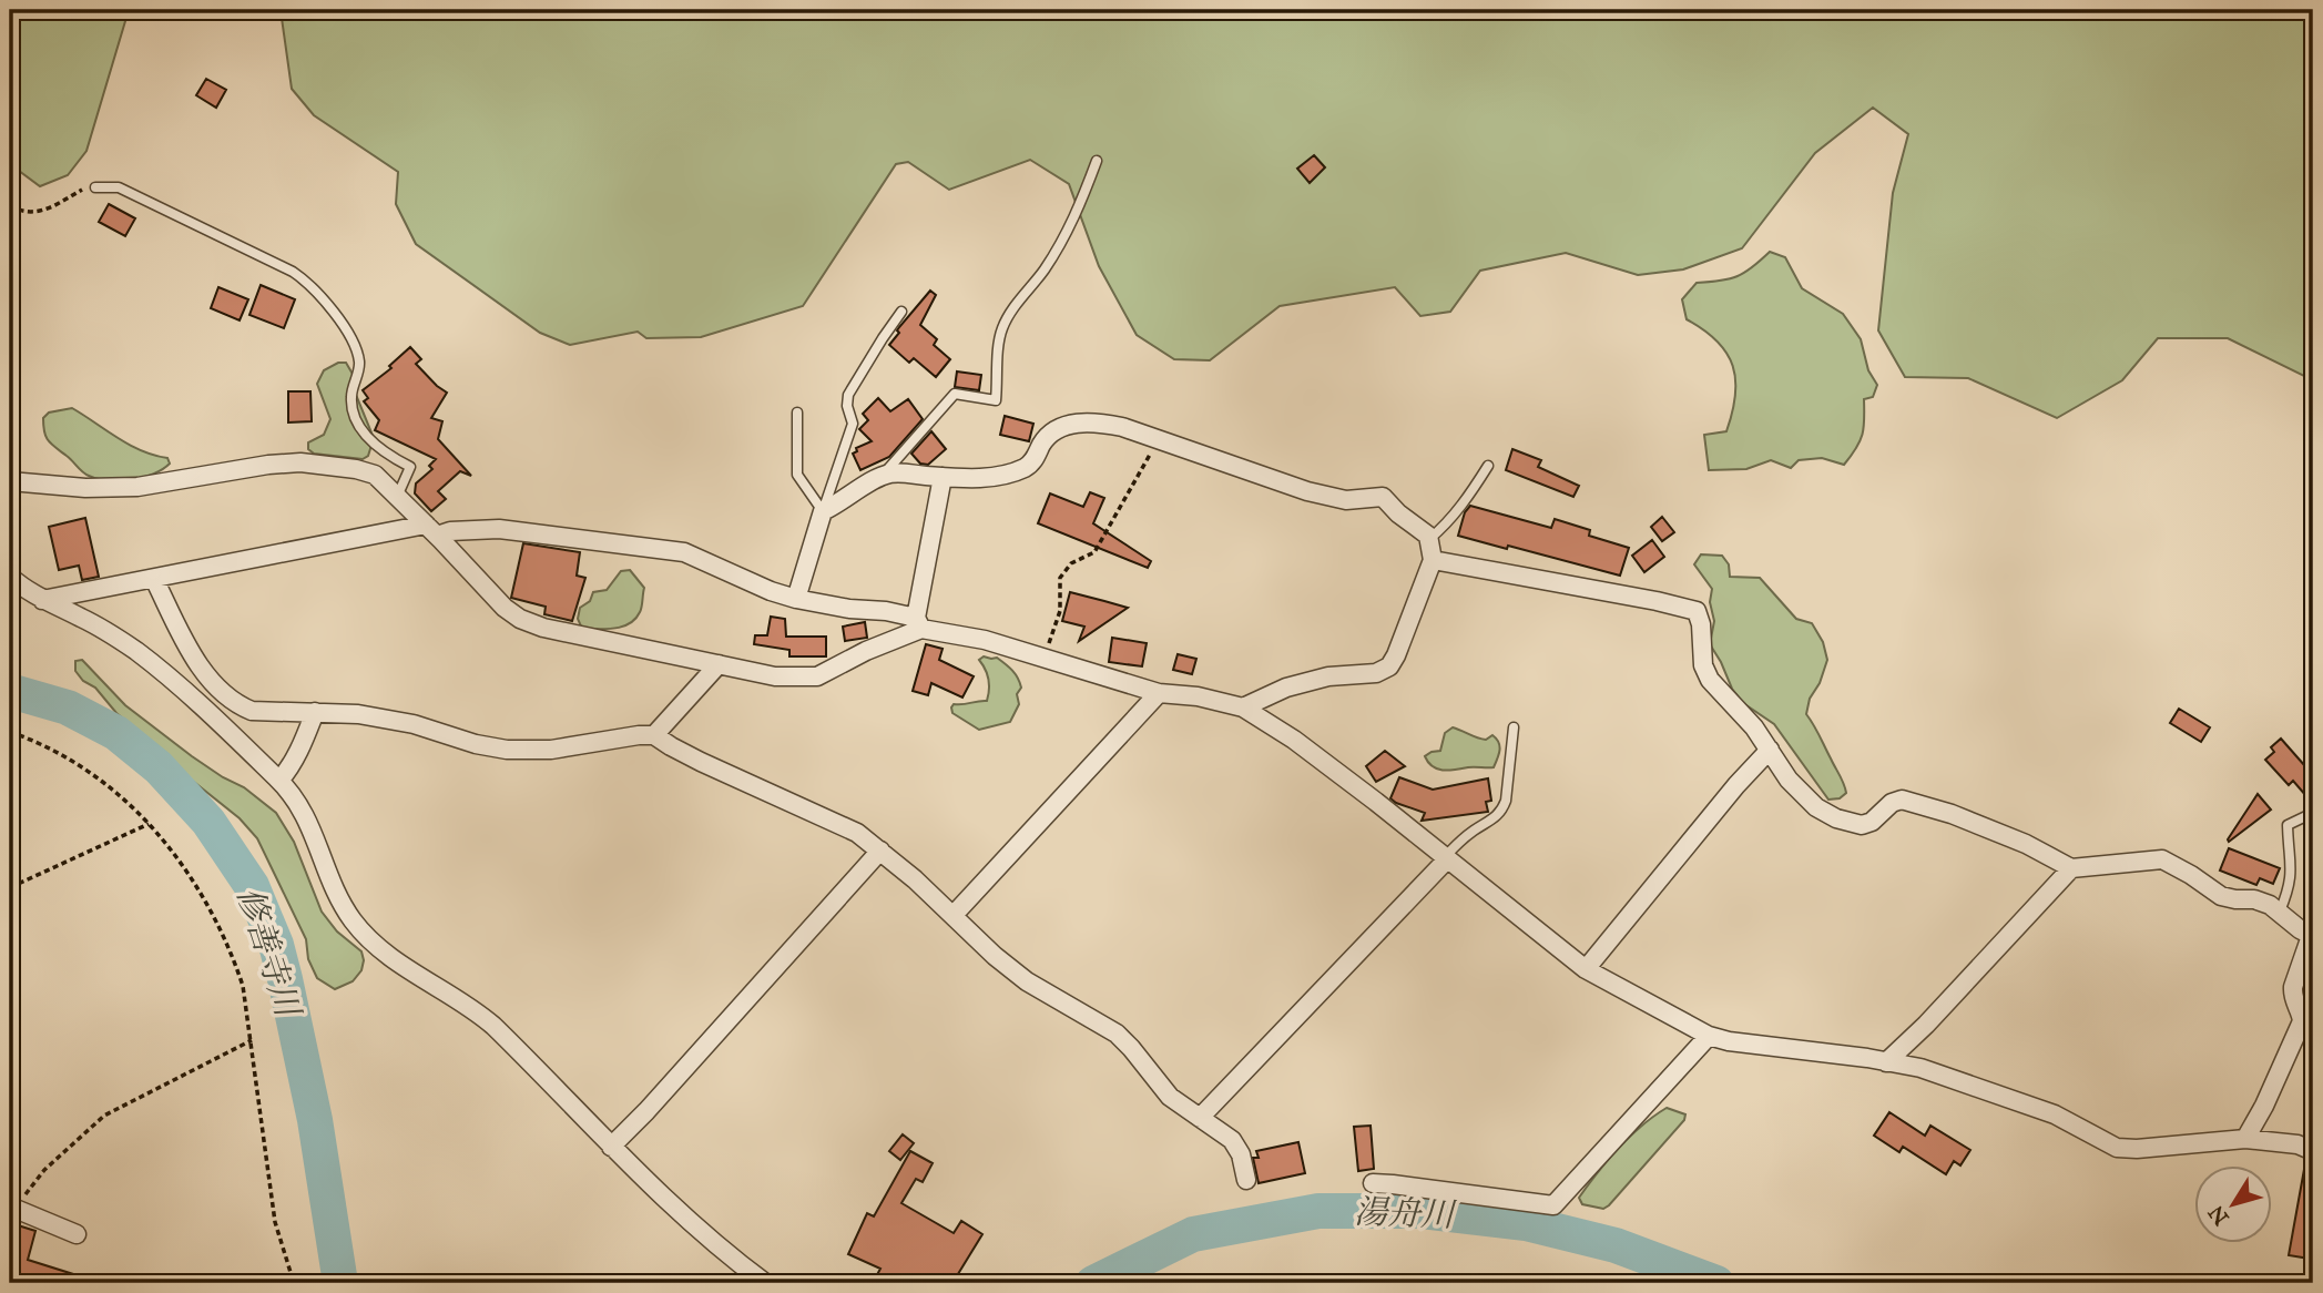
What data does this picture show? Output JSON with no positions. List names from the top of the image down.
{
  "water": ["修善寺川", "湯舟川"],
  "north": "bottom left"
}
